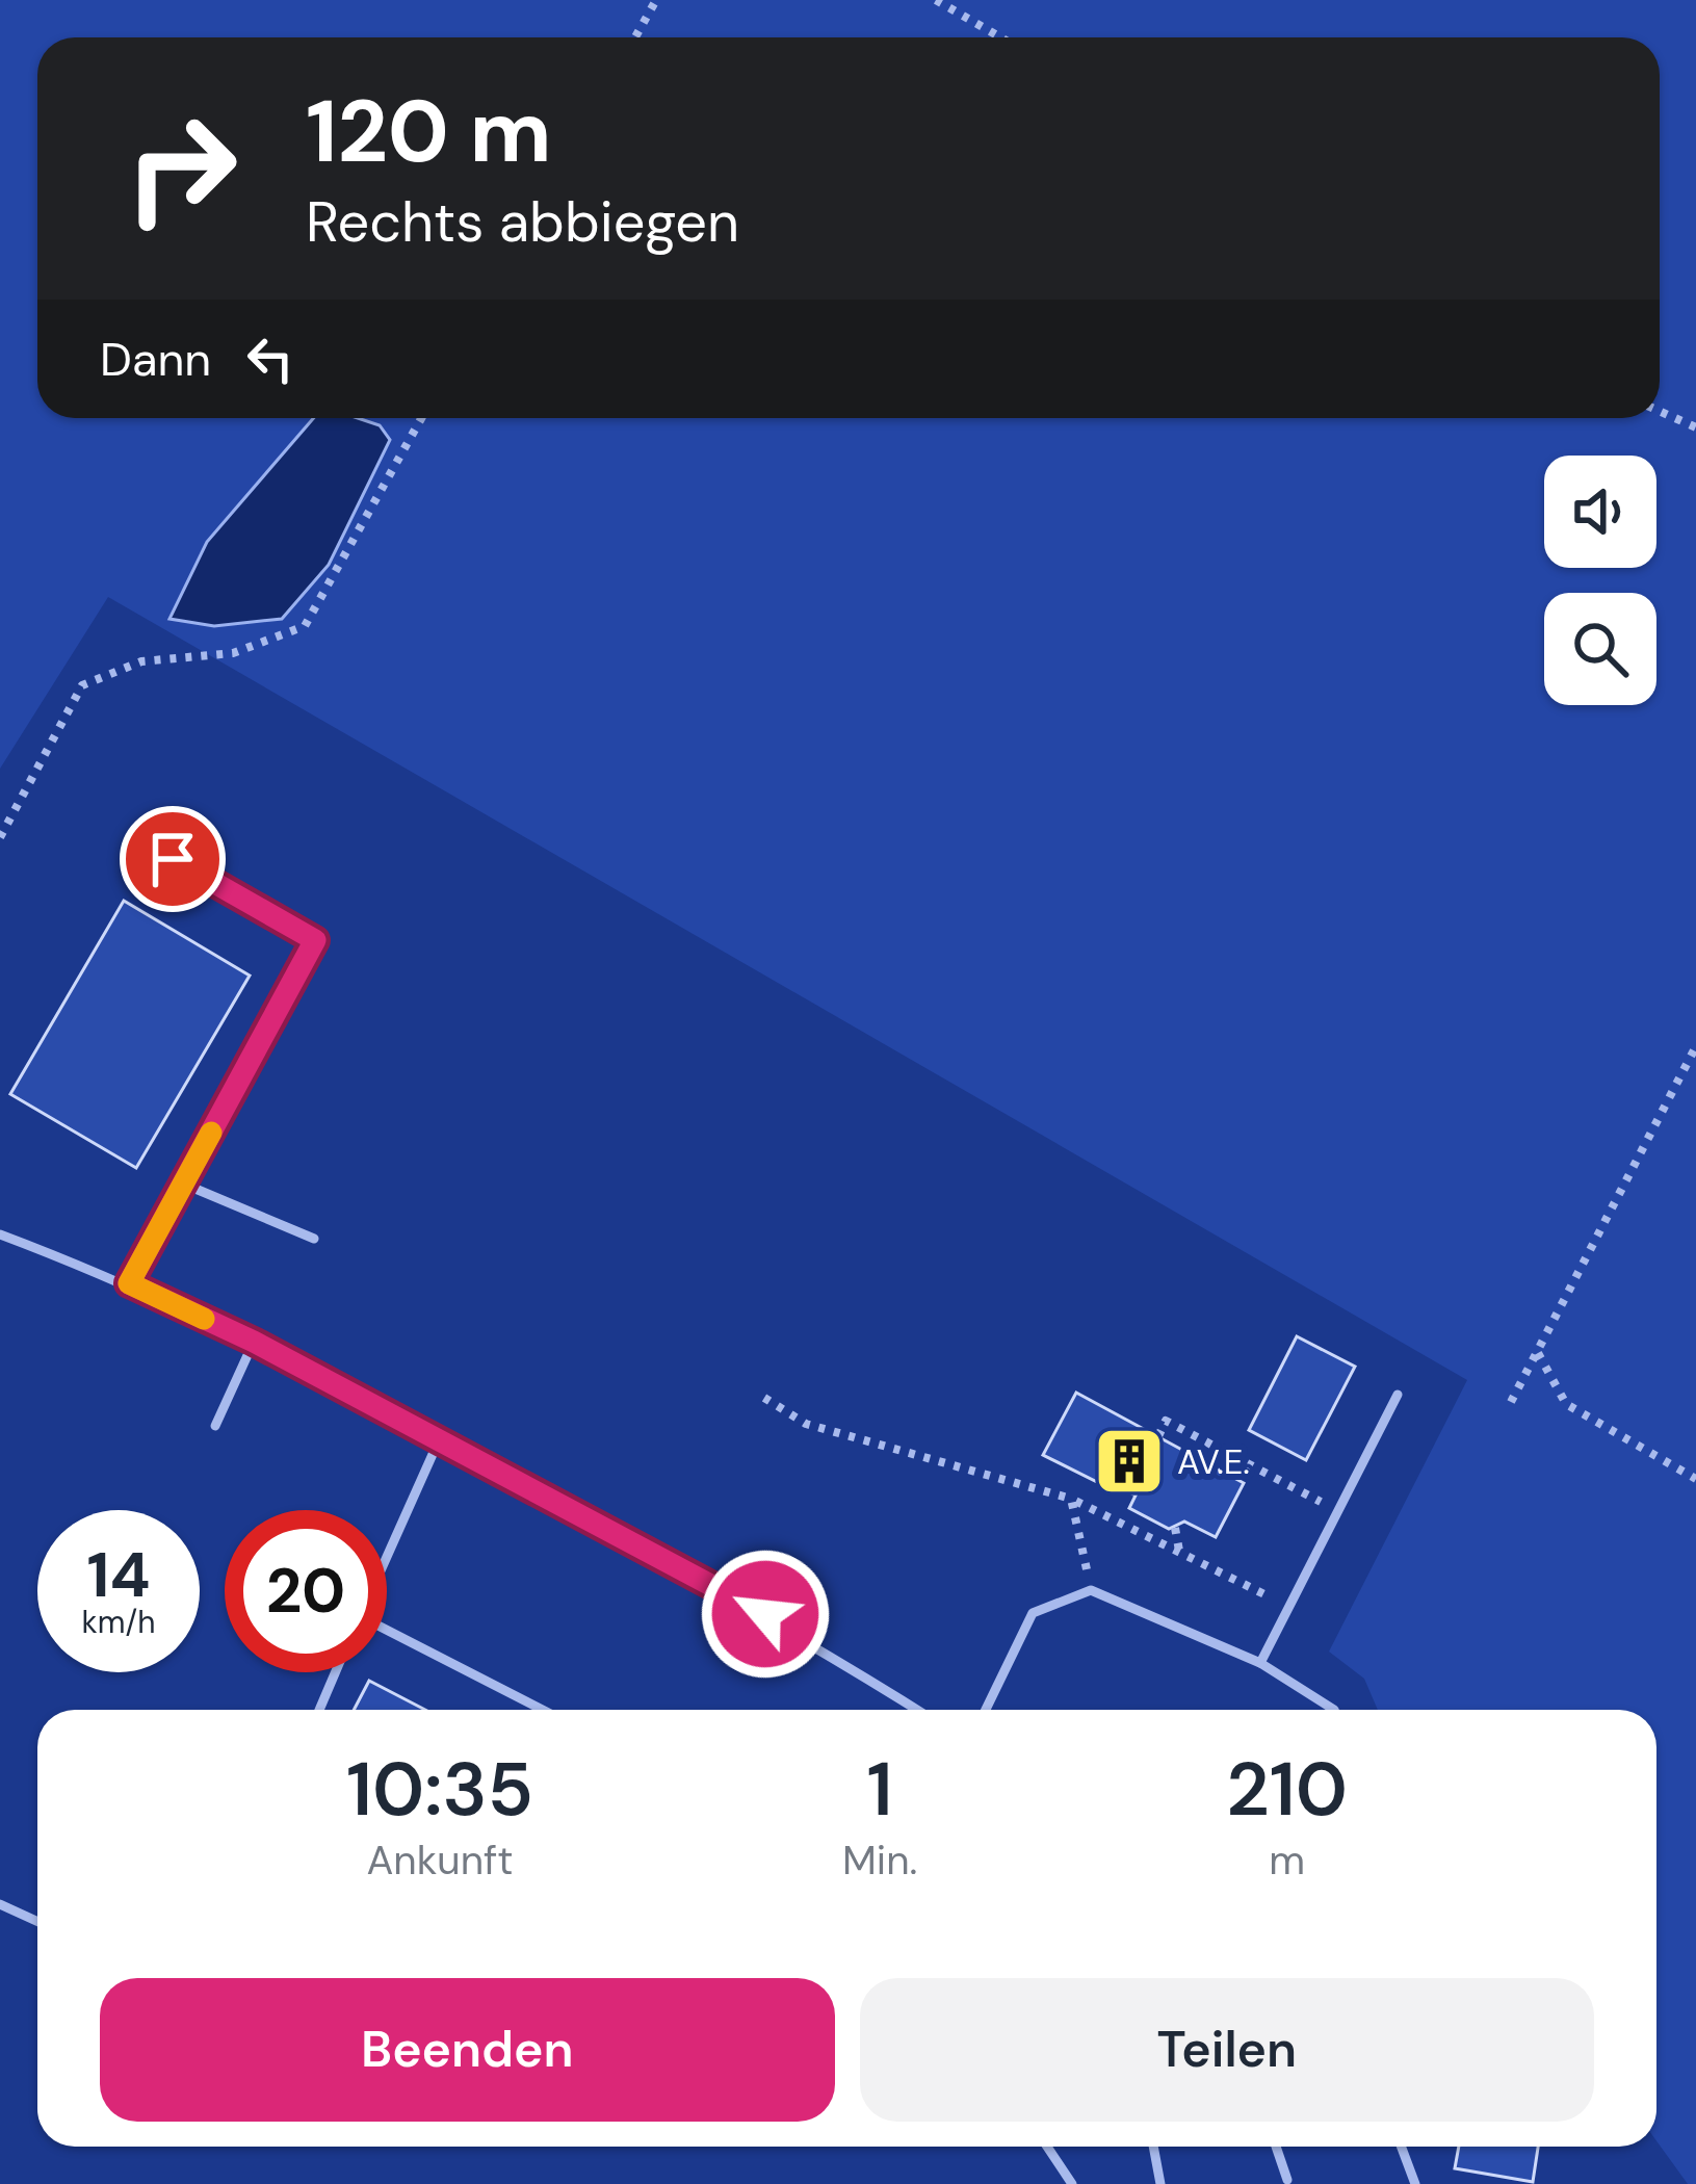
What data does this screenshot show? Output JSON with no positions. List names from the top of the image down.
{
  "places": {
    "building": ["AV.E."]
  },
  "page": {
    "turn": ["120 m", "Rechts abbiegen"],
    "then": "Dann",
    "speed": "14 km/h",
    "limit": "20",
    "eta": [
      "10:35",
      "Ankunft",
      "1",
      "Min.",
      "210",
      "m"
    ],
    "buttons": ["Beenden", "Teilen"]
  }
}
